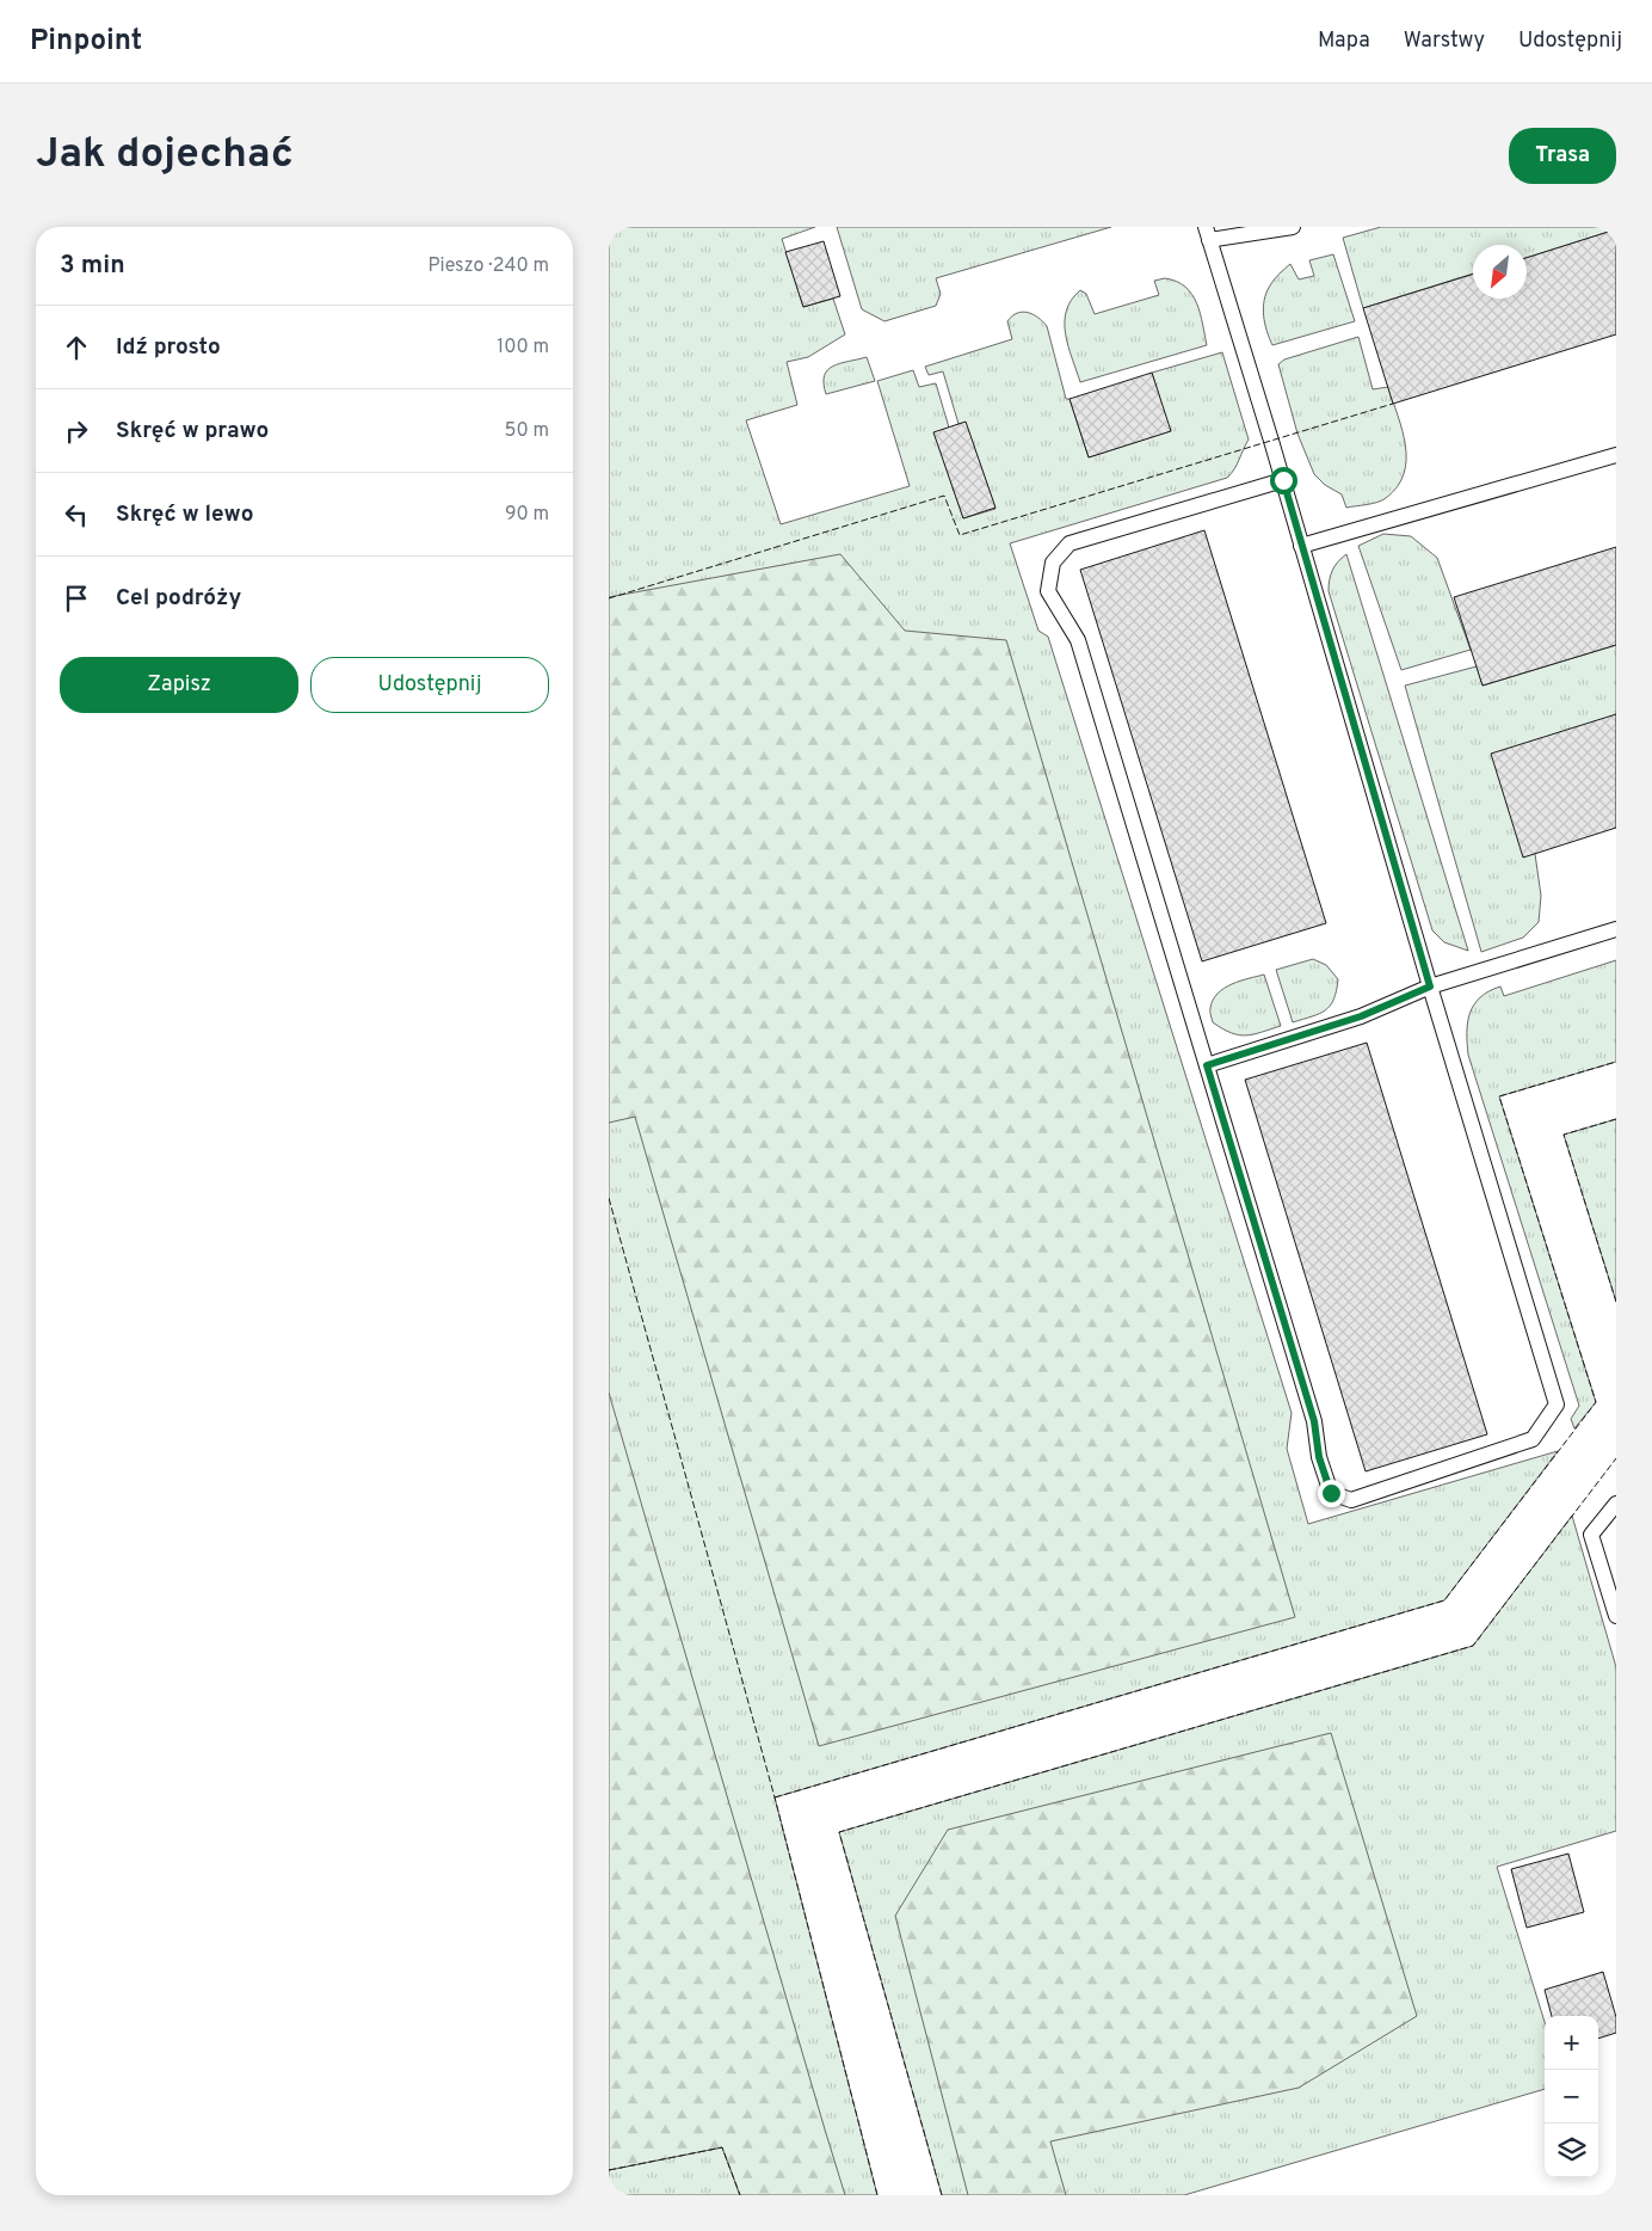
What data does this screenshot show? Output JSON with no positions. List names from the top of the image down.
{
  "north": "bottom left",
  "page": {
    "header": "Pinpoint",
    "nav": ["Mapa", "Warstwy", "Udostępnij"],
    "buttons": [
      "Trasa",
      ["Zapisz", "Udostępnij"]
    ],
    "title": "Jak dojechać",
    "heading": ["3 min", "Pieszo · 240 m"],
    "list": [
      ["Idź prosto", "100 m"],
      ["Skręć w prawo", "50 m"],
      ["Skręć w lewo", "90 m"],
      "Cel podróży"
    ],
    "map_buttons": ["+", "−"]
  }
}
